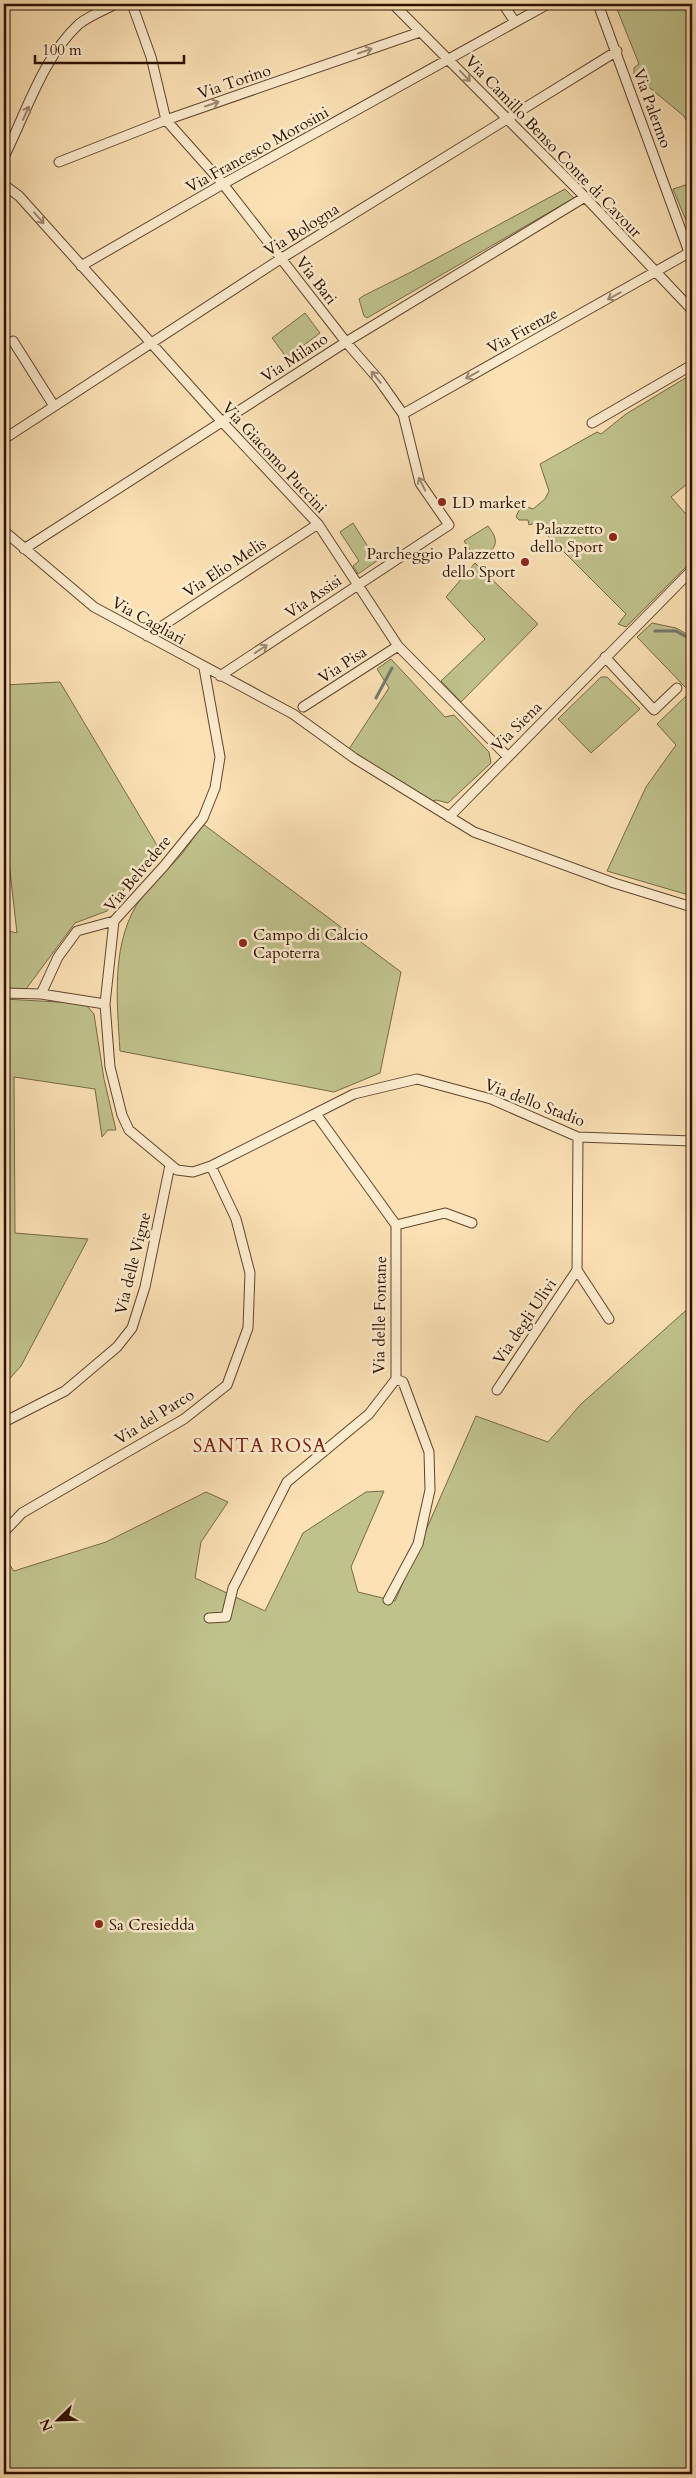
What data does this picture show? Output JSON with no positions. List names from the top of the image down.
{
  "streets": {
    "street": [
      "Via Torino",
      "Via Palermo",
      "Via Camillo Benso Conte di Cavour",
      "Via Francesco Morosini",
      "Via Bologna",
      "Via Bari",
      "Via Firenze",
      "Via Milano",
      "Via Giacomo Puccini",
      "Via Elio Melis",
      "Via Assisi",
      "Via Cagliari",
      "Via Pisa",
      "Via Siena",
      "Via Belvedere",
      "Via dello Stadio",
      "Via delle Vigne",
      "Via delle Fontane",
      "Via degli Ulivi",
      "Via del Parco"
    ]
  },
  "crossings": [
    ["Via Torino", "Via Camillo Benso Conte di Cavour"],
    ["Via Torino", "Via Bari"],
    ["Via Palermo", "Via Bologna"],
    ["Via Palermo", "Via Firenze"],
    ["Via Camillo Benso Conte di Cavour", "Via Francesco Morosini"],
    ["Via Camillo Benso Conte di Cavour", "Via Bologna"],
    ["Via Camillo Benso Conte di Cavour", "Via Firenze"],
    ["Via Camillo Benso Conte di Cavour", "Via Milano"],
    ["Via Francesco Morosini", "Via Bari"],
    ["Via Francesco Morosini", "Via Giacomo Puccini"],
    ["Via Bologna", "Via Bari"],
    ["Via Bologna", "Via Giacomo Puccini"],
    ["Via Bari", "Via Firenze"],
    ["Via Bari", "Via Milano"],
    ["Via Bari", "Via Assisi"],
    ["Via Milano", "Via Giacomo Puccini"],
    ["Via Milano", "Via Cagliari"],
    ["Via Giacomo Puccini", "Via Elio Melis"],
    ["Via Giacomo Puccini", "Via Assisi"],
    ["Via Giacomo Puccini", "Via Pisa"],
    ["Via Giacomo Puccini", "Via Siena"],
    ["Via Elio Melis", "Via Cagliari"],
    ["Via Assisi", "Via Cagliari"],
    ["Via Cagliari", "Via Siena"],
    ["Via Cagliari", "Via Belvedere"],
    ["Via Belvedere", "Via dello Stadio"],
    ["Via Belvedere", "Via delle Vigne"],
    ["Via Belvedere", "Via del Parco"],
    ["Via dello Stadio", "Via degli Ulivi"]
  ],
  "one_way": ["Via Torino", "Via Firenze", "Via Assisi"],
  "districts": ["SANTA ROSA"],
  "places": [
    "LD market",
    "Palazzetto dello Sport",
    "Parcheggio Palazzetto dello Sport",
    "Campo di Calcio Capoterra",
    "Sa Cresiedda"
  ],
  "scale_bar": "100 m",
  "north": "bottom left"
}
